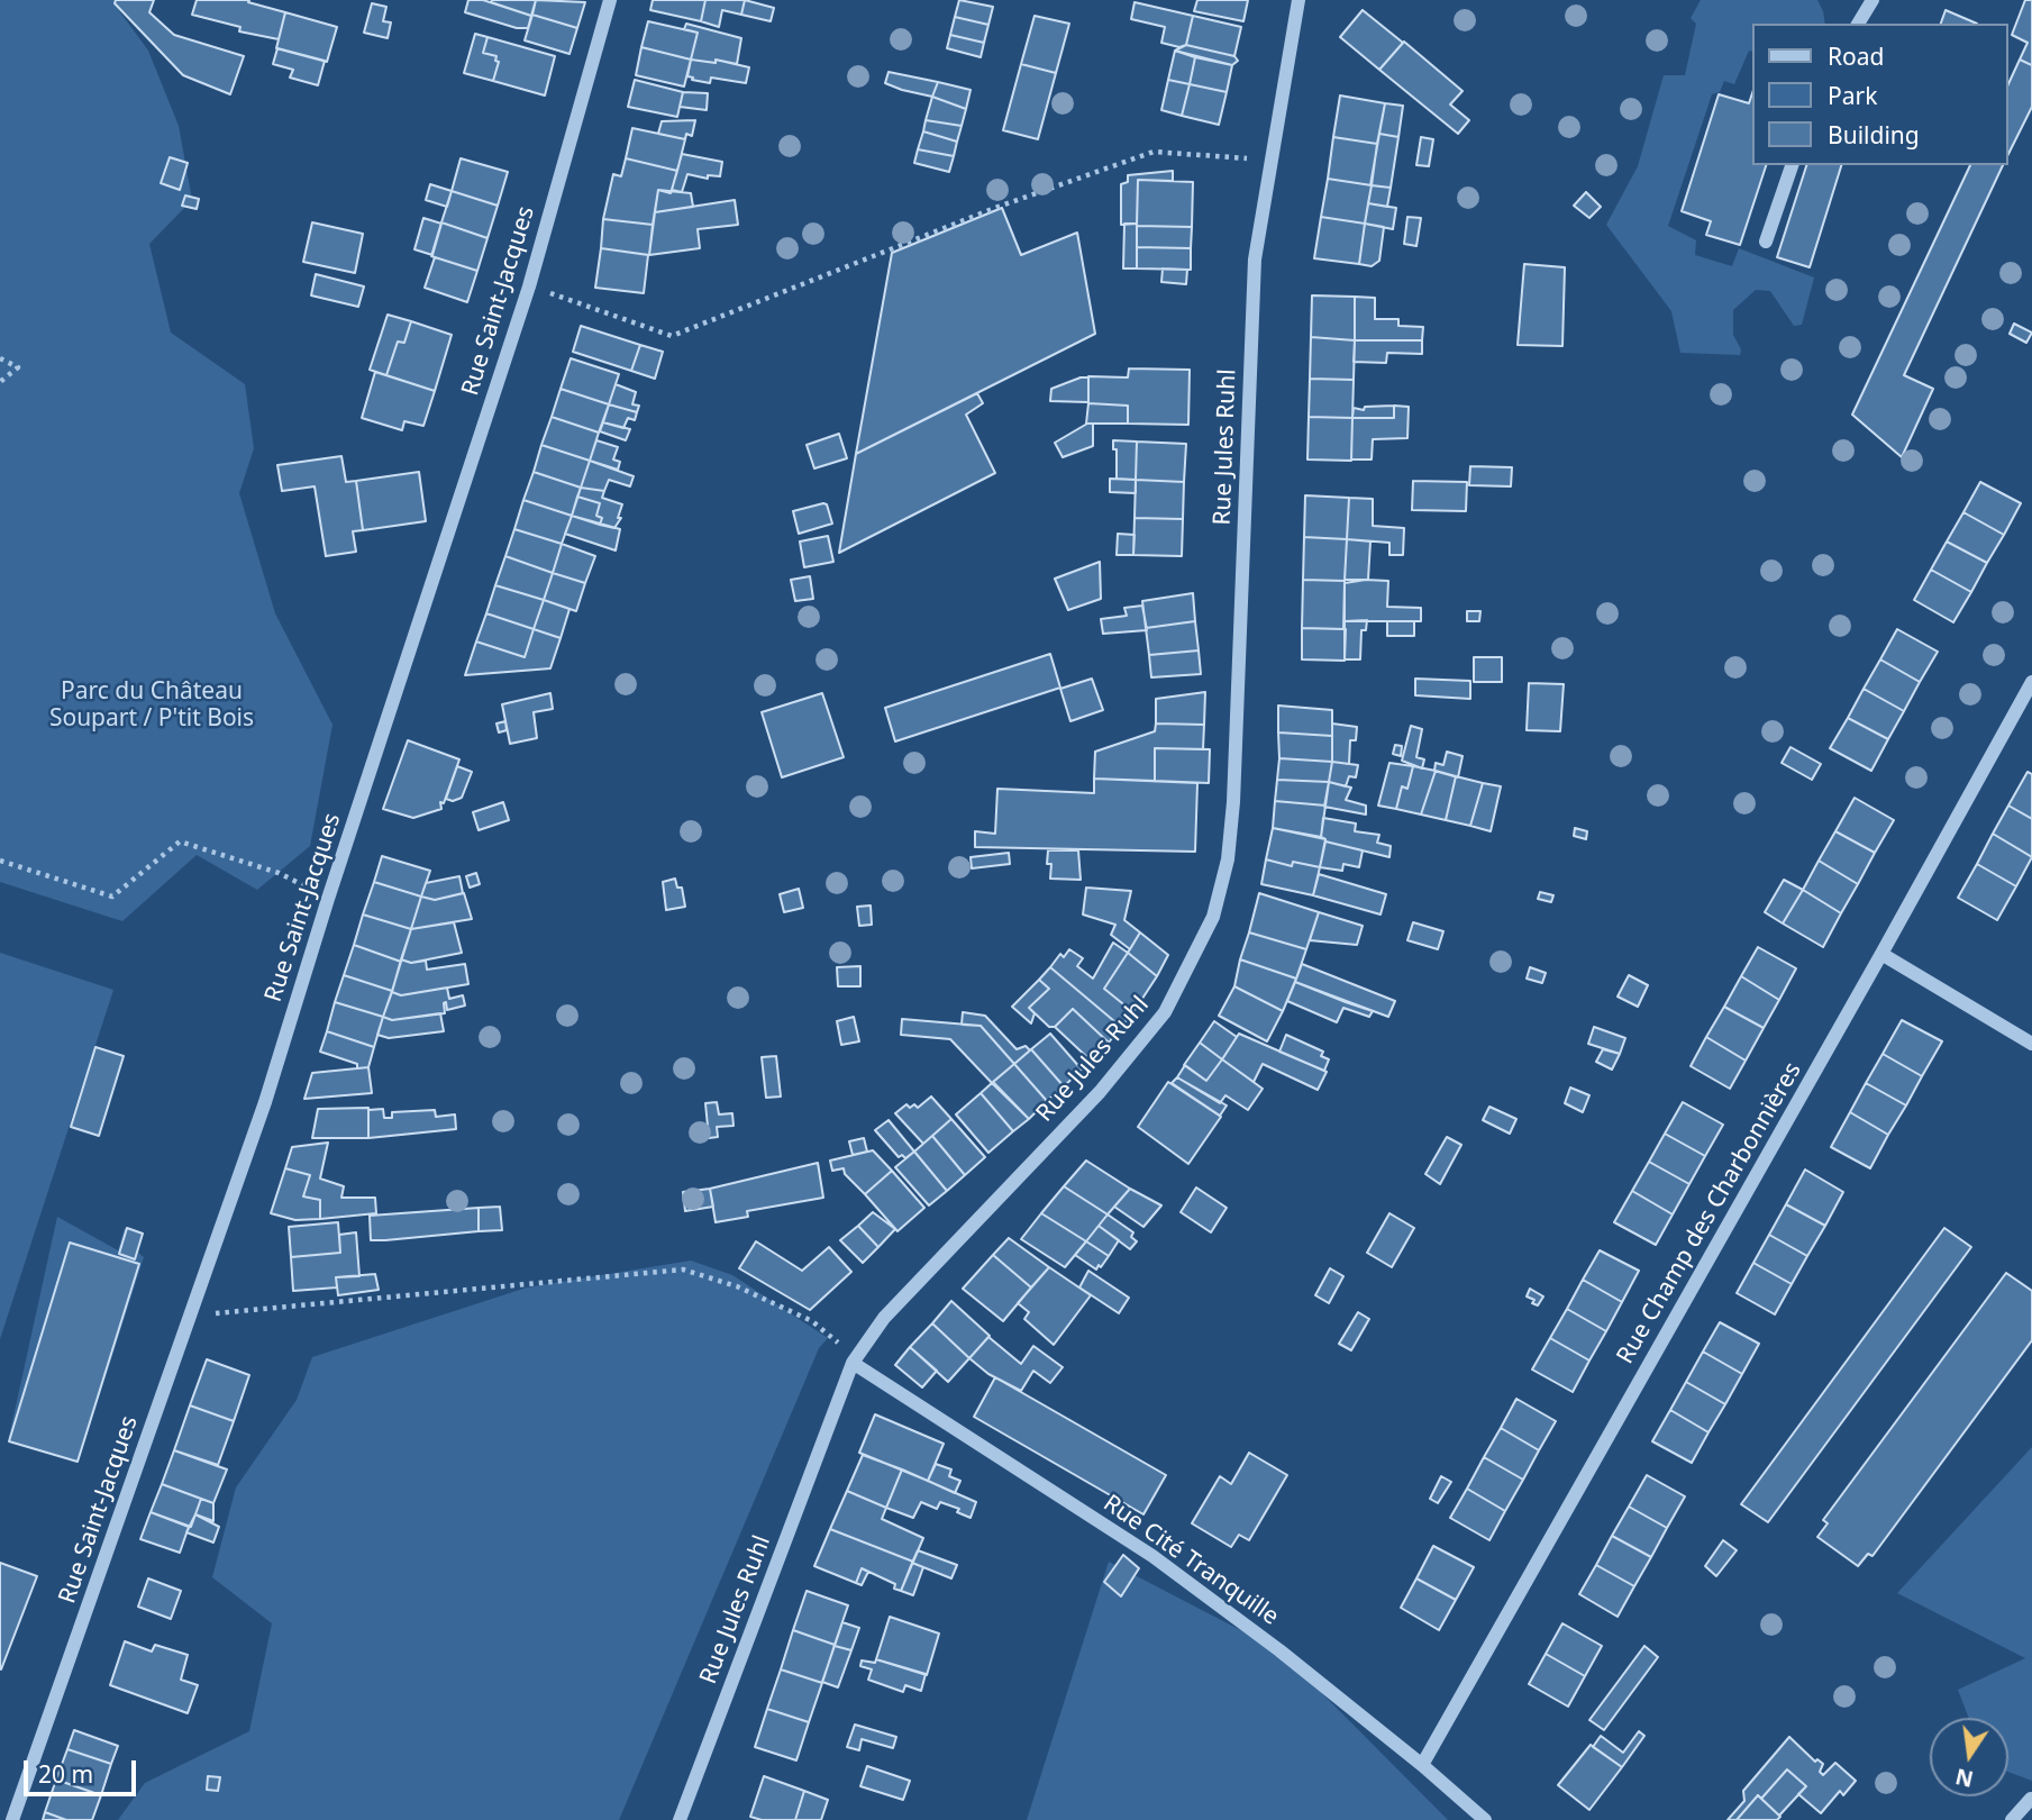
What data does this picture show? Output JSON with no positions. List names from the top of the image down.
{
  "streets": {
    "street": [
      "Rue Saint-Jacques",
      "Rue Jules Ruhl",
      "Rue Champ des Charbonnières",
      "Rue Cité Tranquille"
    ]
  },
  "crossings": [
    ["Rue Jules Ruhl", "Rue Cité Tranquille"],
    ["Rue Champ des Charbonnières", "Rue Cité Tranquille"]
  ],
  "parks": ["Parc du Château Soupart / P'tit Bois"],
  "legend": ["Road", "Park", "Building"],
  "scale_bar": "20 m",
  "north": "bottom"
}
